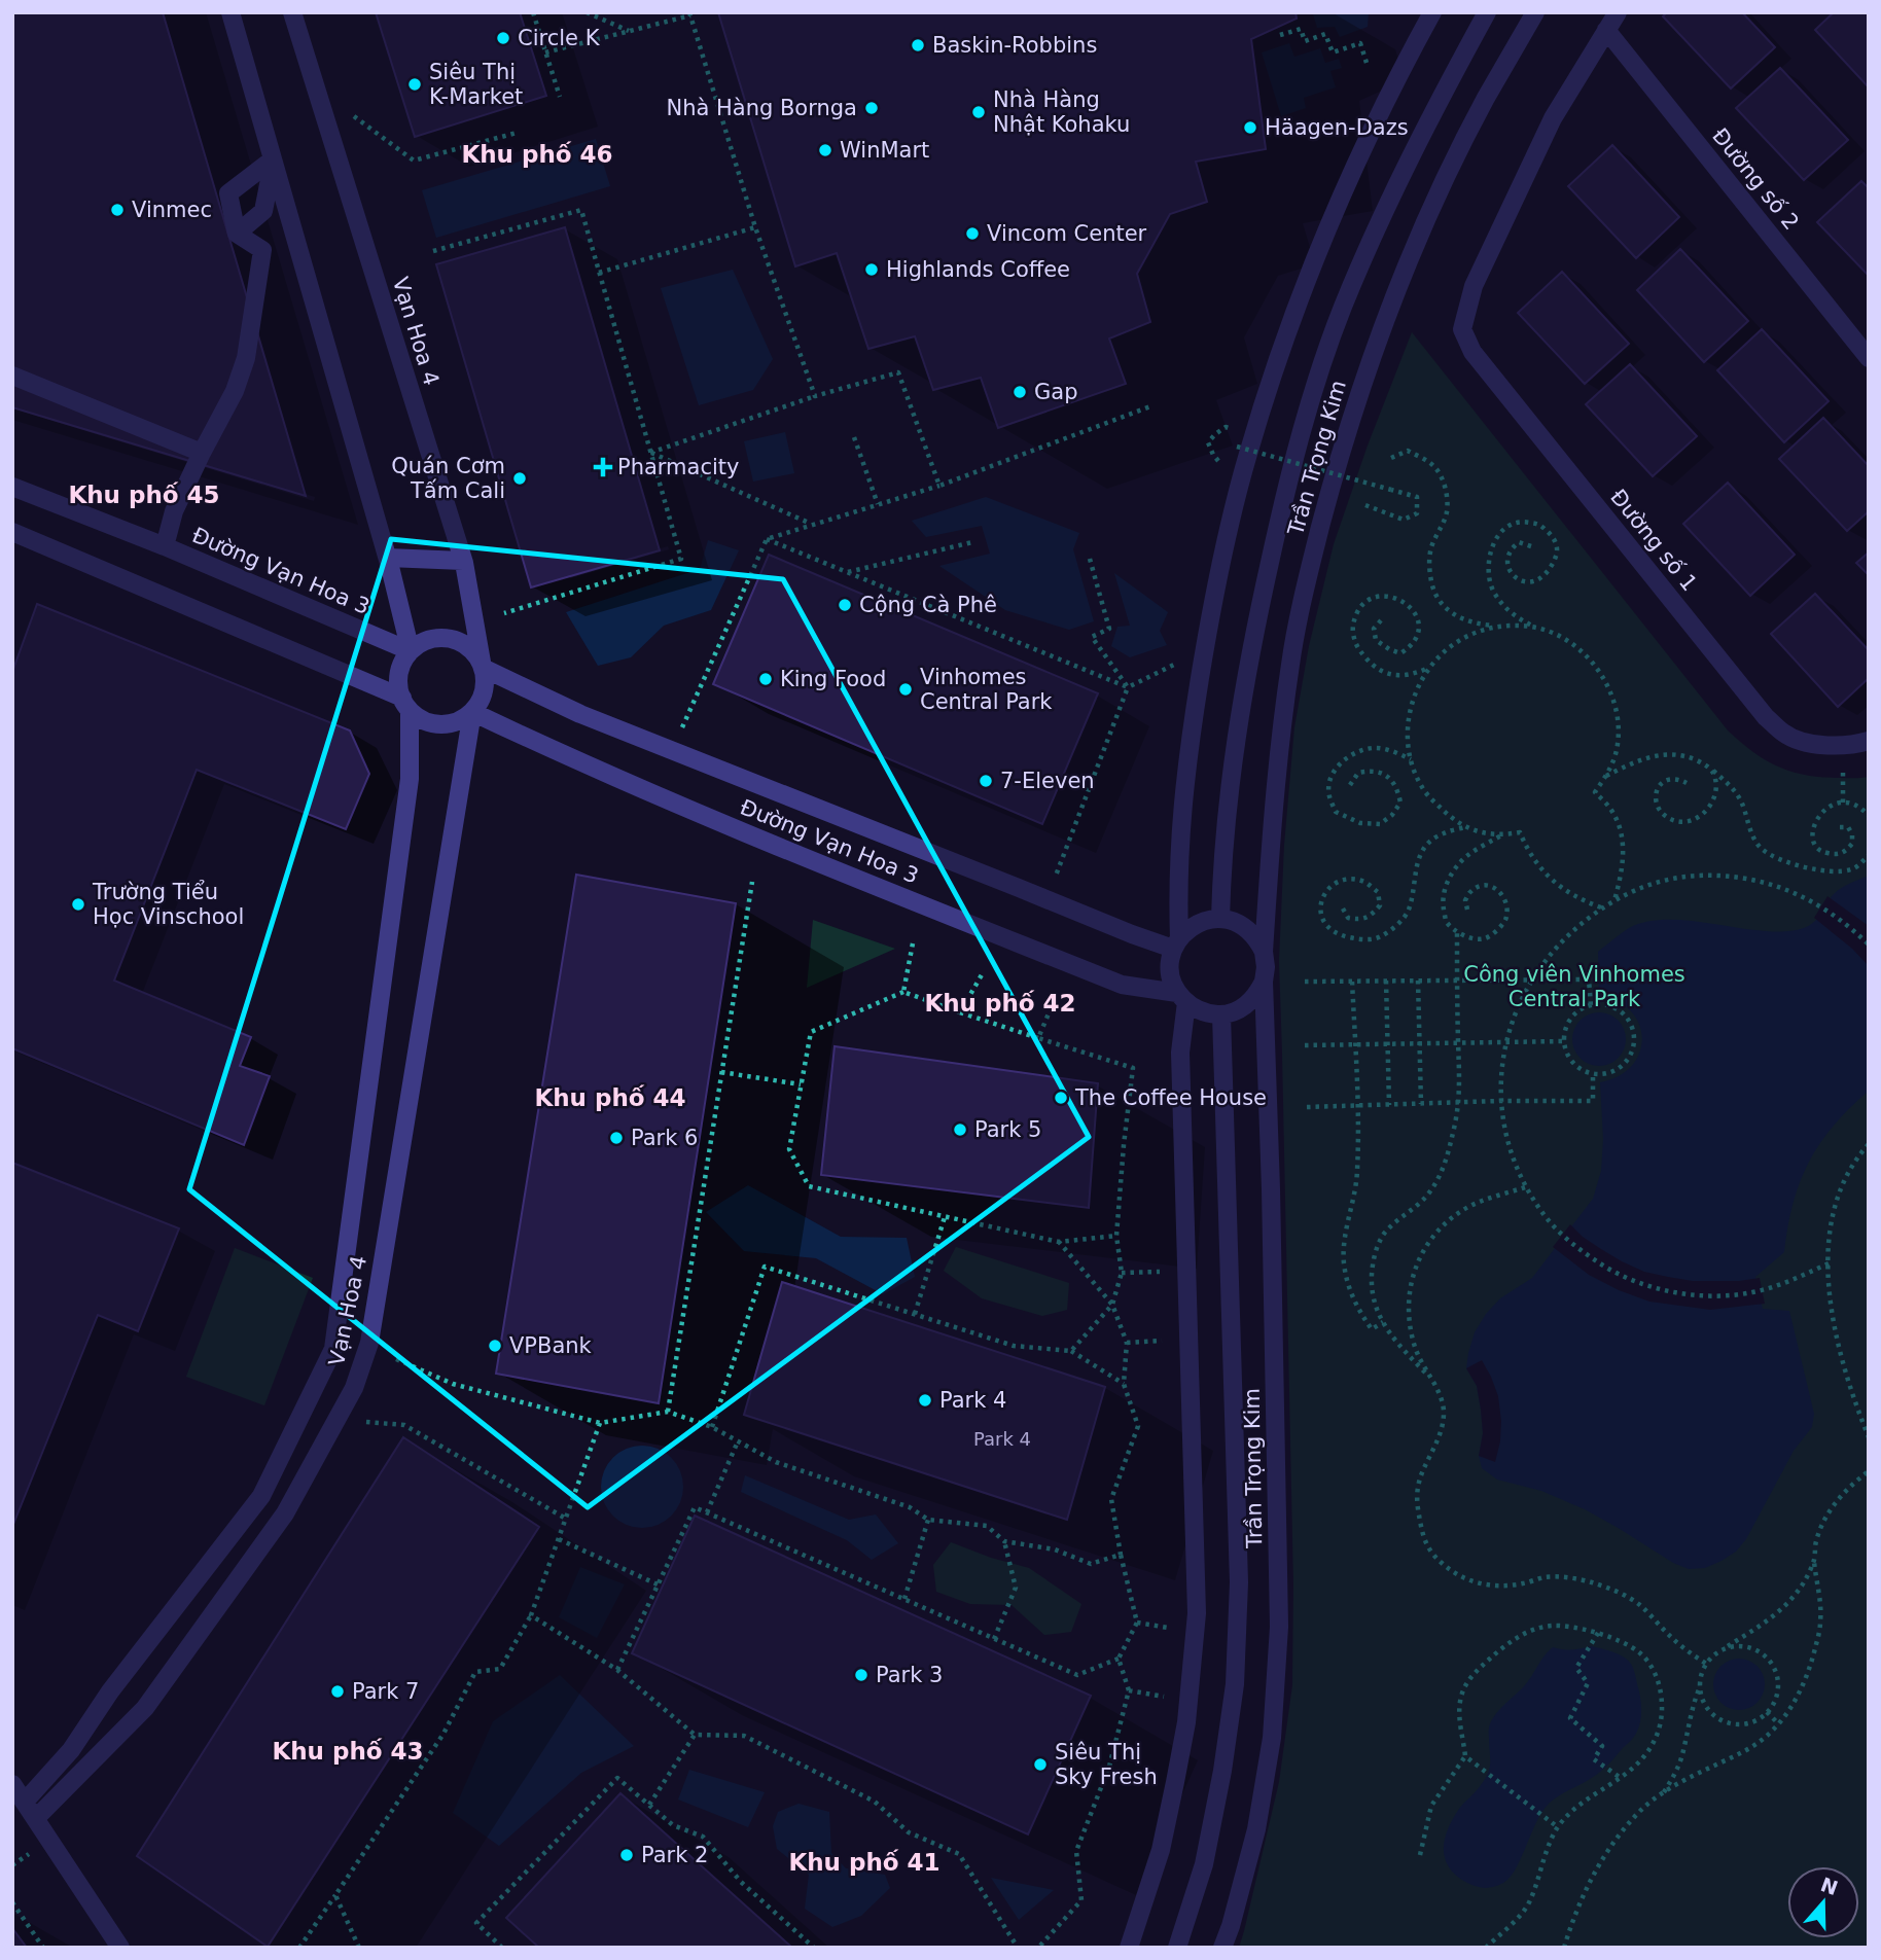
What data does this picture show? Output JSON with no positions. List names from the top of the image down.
{
  "streets": {
    "street": [
      "Đường số 2",
      "Vạn Hoa 4",
      "Trần Trọng Kim",
      "Đường số 1",
      "Đường Vạn Hoa 3"
    ]
  },
  "crossings": [
    ["Đường số 2", "Đường số 1"],
    ["Vạn Hoa 4", "Đường Vạn Hoa 3"],
    ["Trần Trọng Kim", "Đường Vạn Hoa 3"]
  ],
  "districts": [
    "Khu phố 46",
    "Khu phố 45",
    "Khu phố 42",
    "Khu phố 44",
    "Khu phố 43",
    "Khu phố 41"
  ],
  "parks": ["Công viên Vinhomes Central Park"],
  "places": {
    "other": [
      "Circle K",
      "Baskin-Robbins",
      "Siêu Thị K-Market",
      "Nhà Hàng Bornga",
      "Nhà Hàng Nhật Kohaku",
      "Häagen-Dazs",
      "WinMart",
      "Vinmec",
      "Vincom Center",
      "Highlands Coffee",
      "Gap",
      "Quán Cơm Tấm Cali",
      "Cộng Cà Phê",
      "King Food",
      "Vinhomes Central Park",
      "7-Eleven",
      "Trường Tiểu Học Vinschool",
      "The Coffee House",
      "Park 5",
      "Park 6",
      "VPBank",
      "Park 4",
      "Park 3",
      "Park 7",
      "Siêu Thị Sky Fresh",
      "Park 2"
    ],
    "health": ["Pharmacity"]
  },
  "house_numbers": ["Park 4"],
  "north": "top"
}
